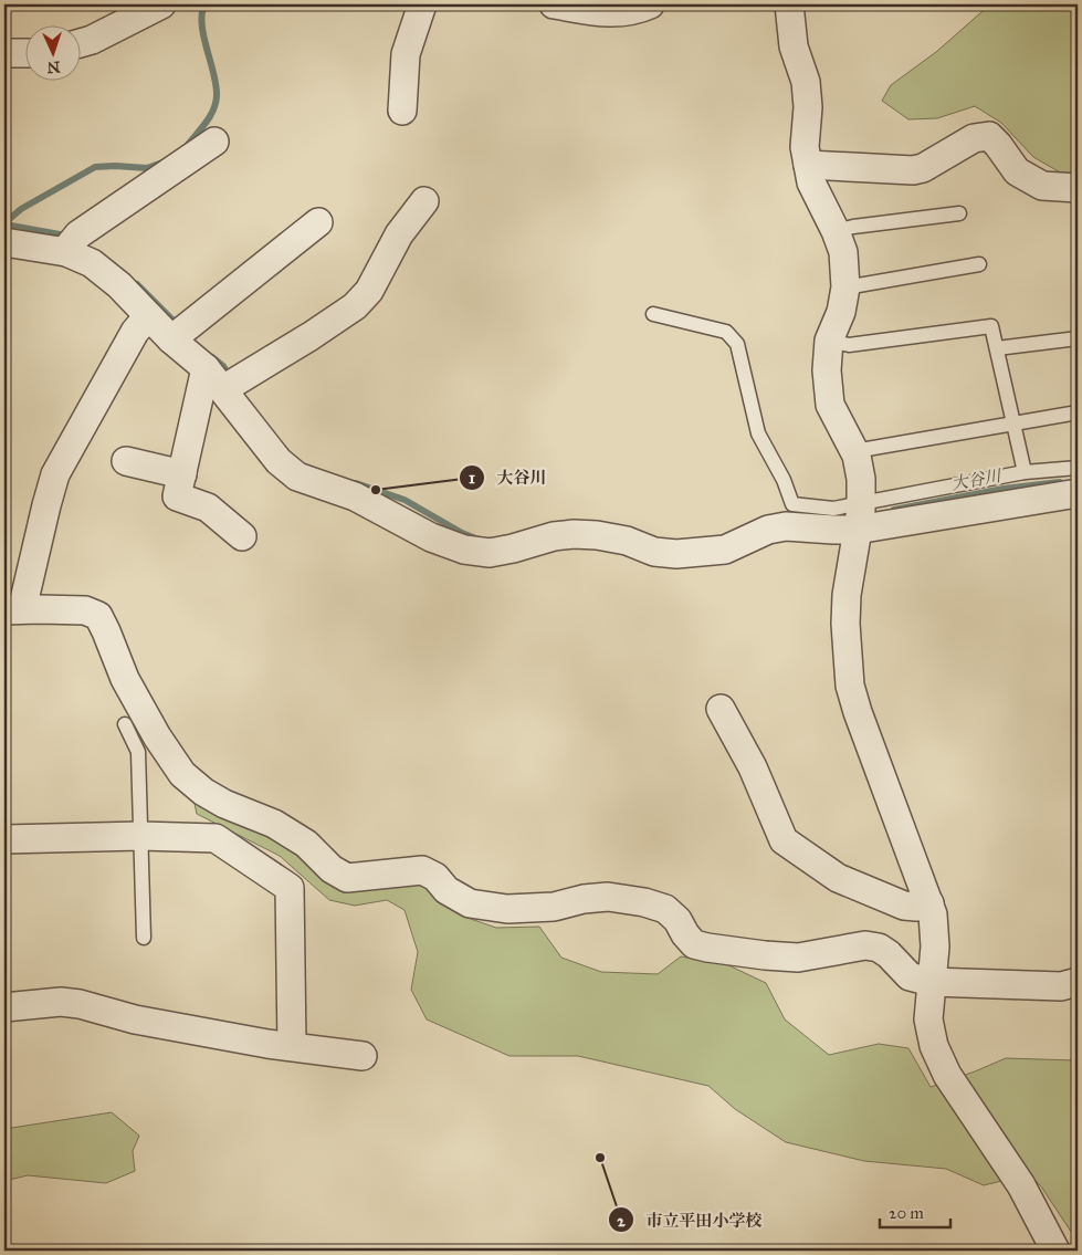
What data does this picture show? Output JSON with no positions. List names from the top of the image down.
{
  "water": ["大谷川"],
  "places": ["大谷川", "市立平田小学校"],
  "scale_bar": "20 m",
  "north": "bottom"
}
